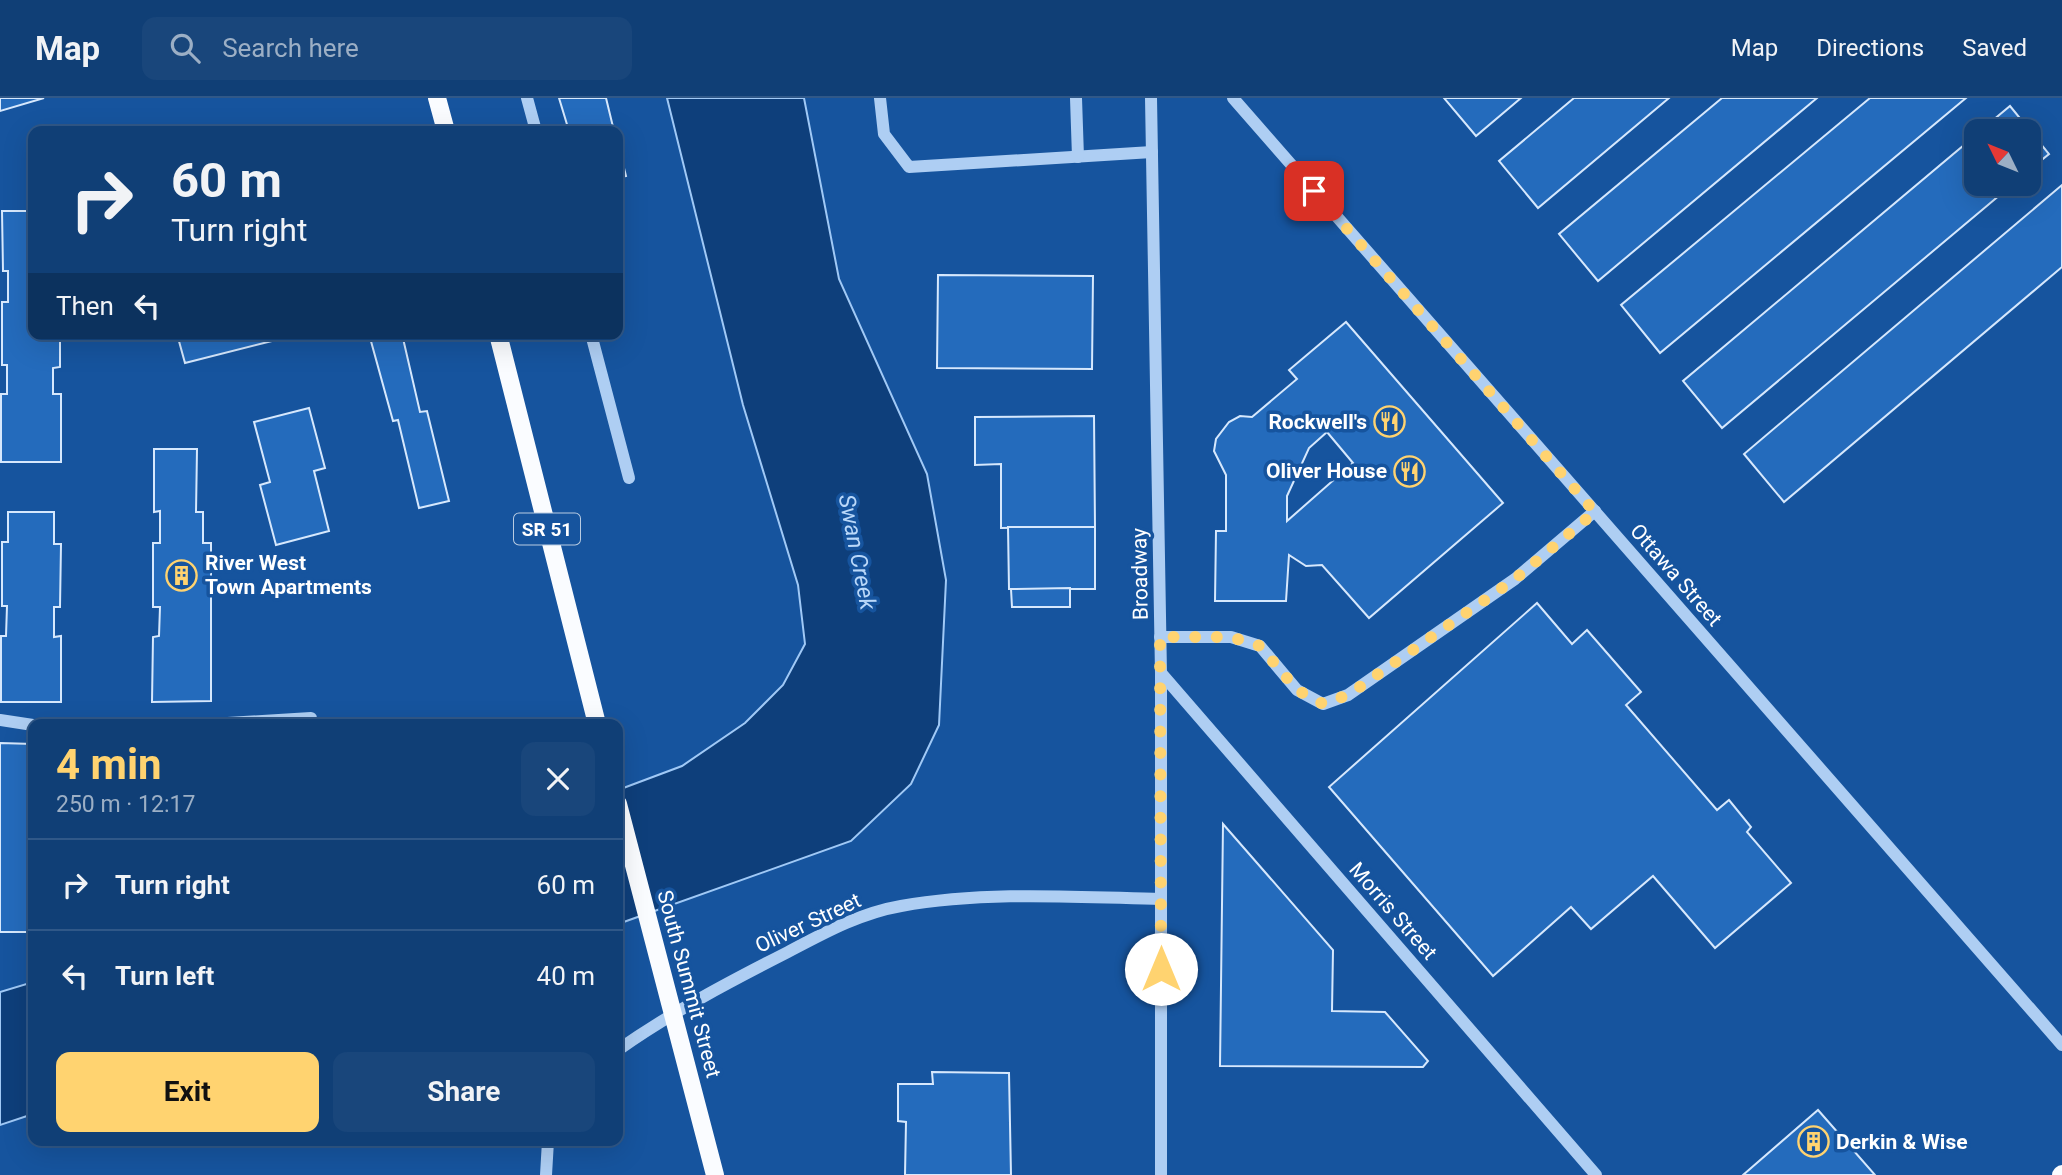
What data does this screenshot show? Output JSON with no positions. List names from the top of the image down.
{
  "streets": {
    "main road": ["SR 51", "South Summit Street"],
    "street": [
      "Broadway",
      "Ottawa Street",
      "Morris Street",
      "Oliver Street"
    ]
  },
  "crossings": [
    ["Broadway", "Morris Street"],
    ["Broadway", "Oliver Street"],
    ["Oliver Street", "South Summit Street"]
  ],
  "water": ["Swan Creek"],
  "places": {
    "restaurant": ["Rockwell's", "Oliver House"],
    "building": ["River West Town Apartments", "Derkin & Wise"]
  },
  "north": "top left",
  "page": {
    "header": "Map",
    "search": "Search here",
    "nav": ["Map", "Directions", "Saved"],
    "turn": ["60 m", "Turn right"],
    "then": "Then",
    "heading": ["4 min", "250 m · 12:17"],
    "list": [
      {
        "name": "Turn right",
        "value": "60 m"
      },
      {
        "name": "Turn left",
        "value": "40 m"
      }
    ],
    "buttons": ["Exit", "Share"]
  }
}
